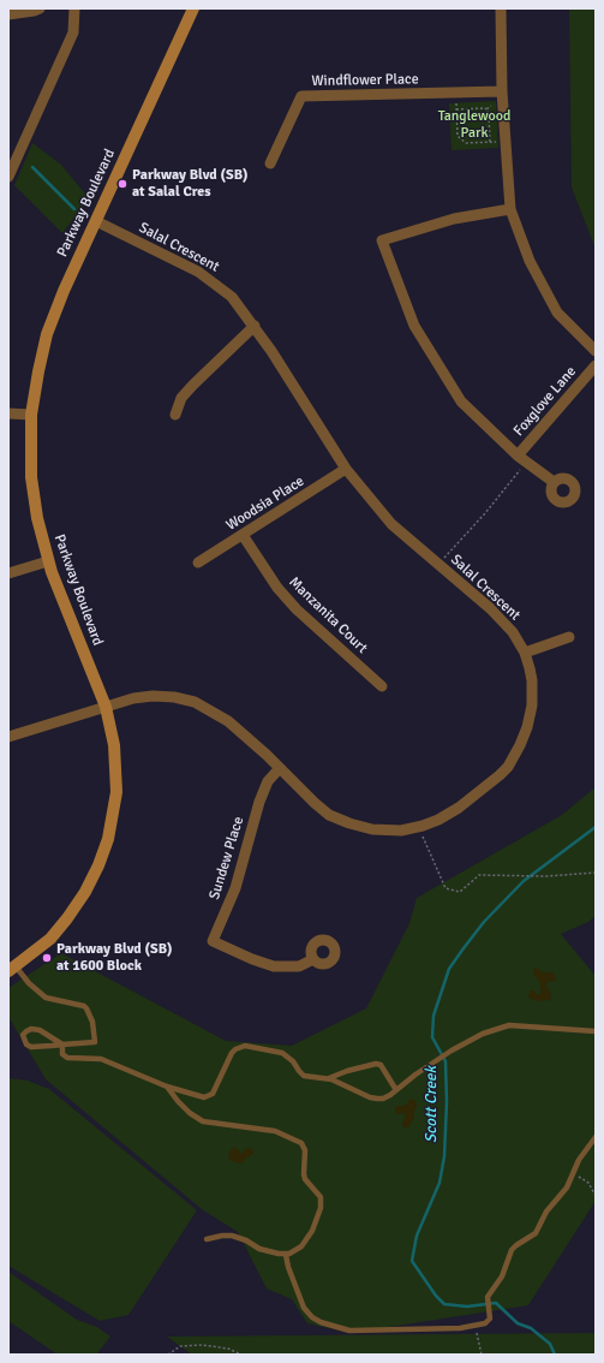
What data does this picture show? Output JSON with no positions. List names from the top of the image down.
{
  "streets": {
    "street": [
      "Windflower Place",
      "Parkway Boulevard",
      "Salal Crescent",
      "Foxglove Lane",
      "Woodsia Place",
      "Manzanita Court",
      "Sundew Place"
    ]
  },
  "crossings": [
    ["Parkway Boulevard", "Salal Crescent"],
    ["Salal Crescent", "Woodsia Place"],
    ["Salal Crescent", "Sundew Place"],
    ["Woodsia Place", "Manzanita Court"]
  ],
  "water": ["Scott Creek"],
  "parks": ["Tanglewood Park"],
  "places": ["Parkway Blvd (SB) at Salal Cres", "Parkway Blvd (SB) at 1600 Block"]
}
